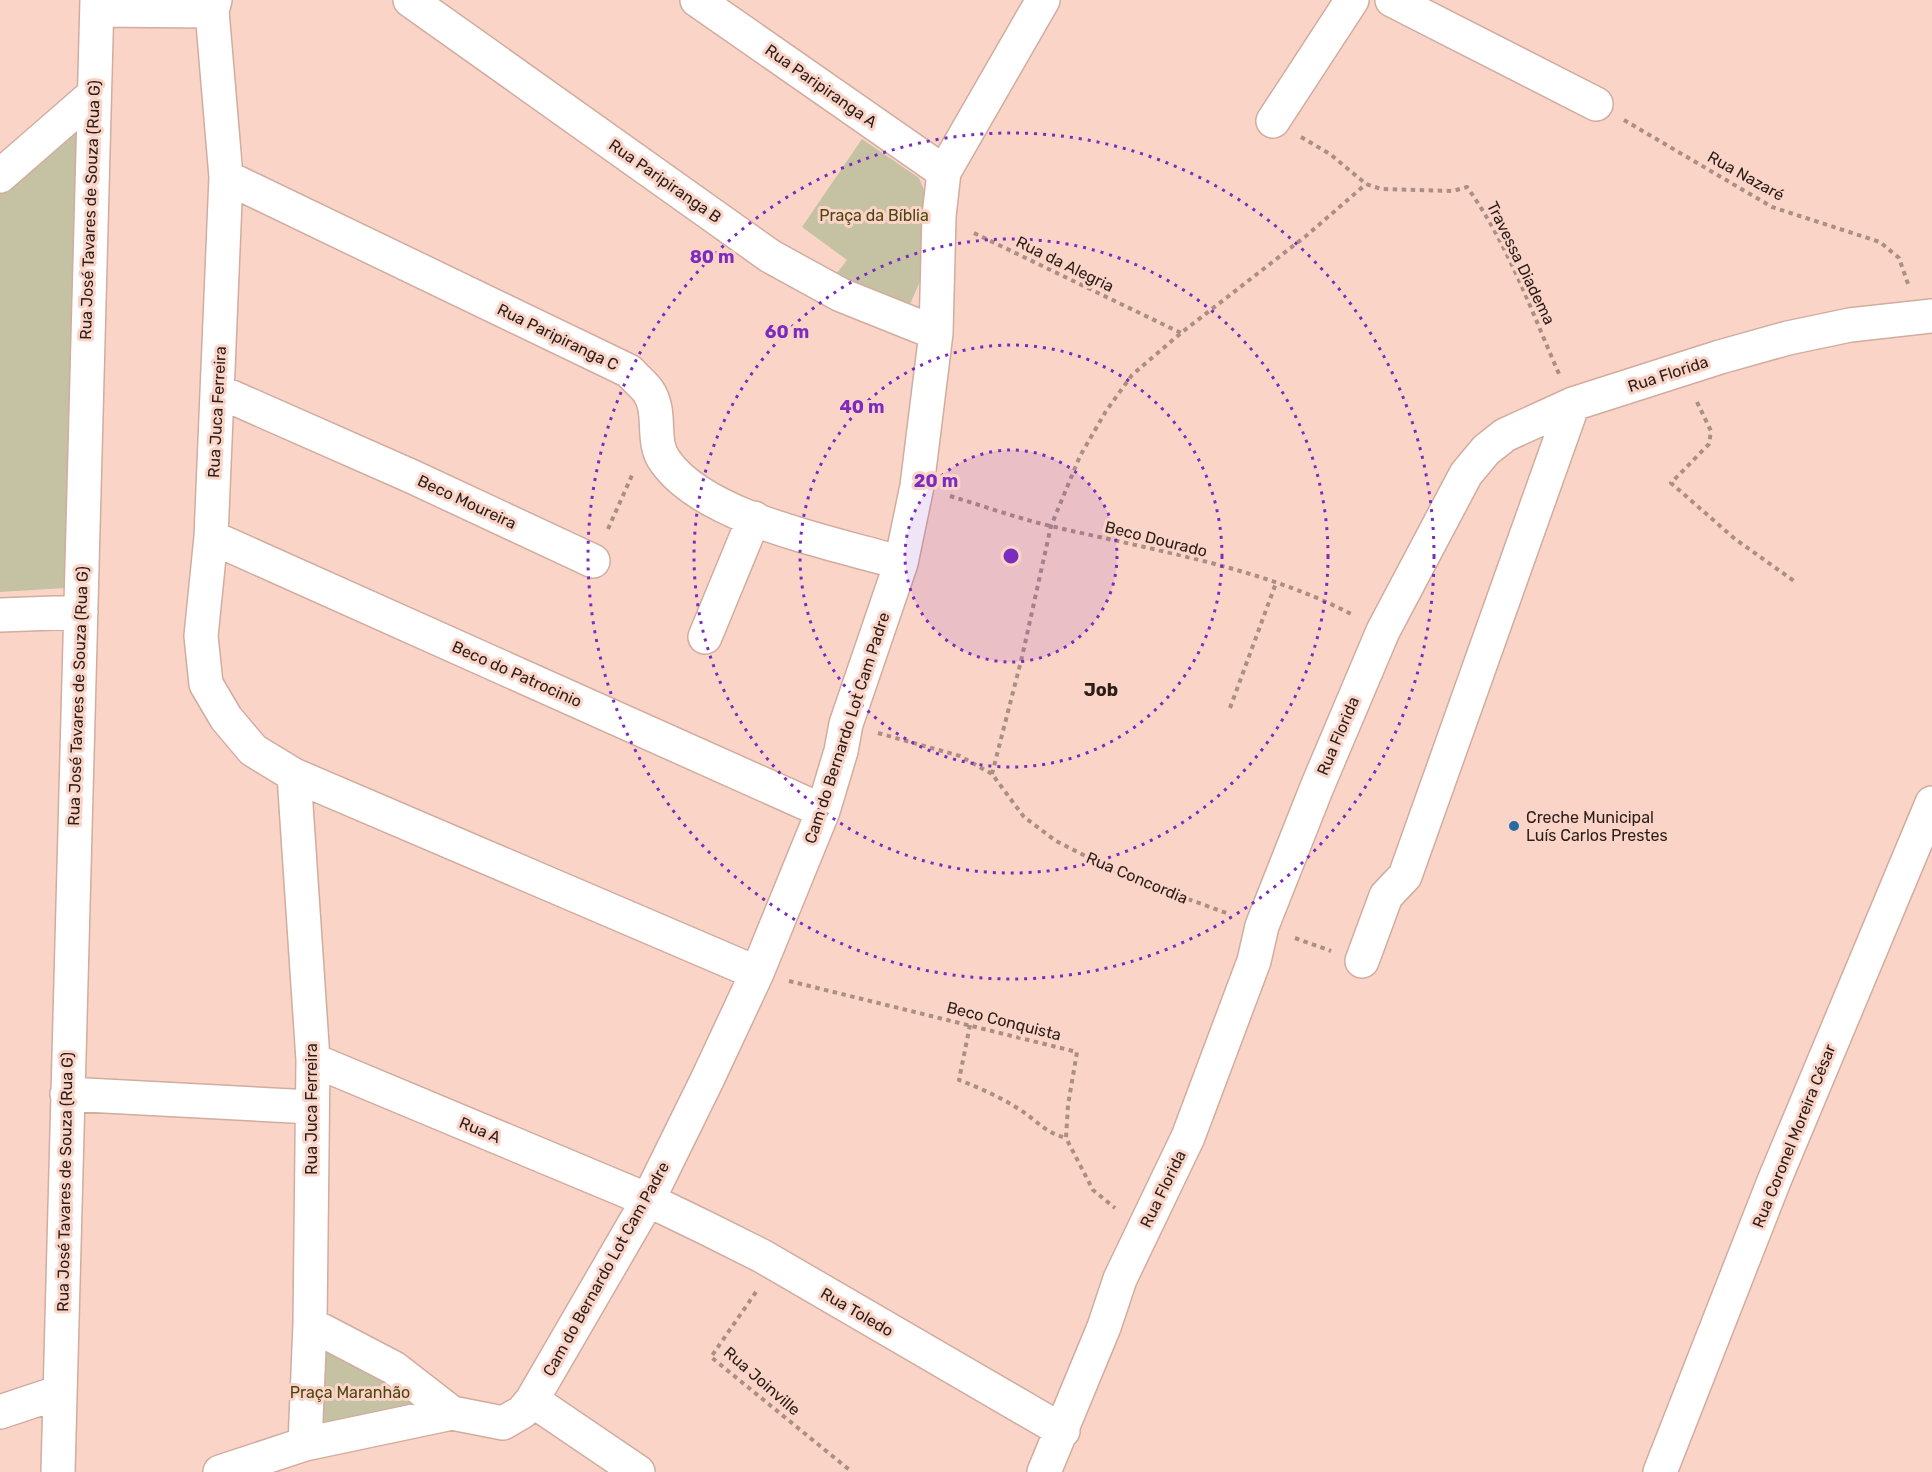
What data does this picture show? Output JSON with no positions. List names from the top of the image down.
{
  "streets": {
    "street": [
      "Rua Paripiranga A",
      "Rua Paripiranga B",
      "Rua José Tavares de Souza (Rua G)",
      "Rua Paripiranga C",
      "Rua Florida",
      "Rua Juca Ferreira",
      "Beco Moureira",
      "Beco do Patrocinio",
      "Cam do Bernardo Lot Cam Padre",
      "Rua A",
      "Rua Coronel Moreira César",
      "Rua Toledo"
    ],
    "path": [
      "Rua Nazaré",
      "Travessa Diadema",
      "Rua da Alegria",
      "Beco Dourado",
      "Rua Concordia",
      "Beco Conquista",
      "Rua Joinville"
    ]
  },
  "crossings": [
    ["Rua Paripiranga A", "Cam do Bernardo Lot Cam Padre"],
    ["Rua Nazaré", "Rua Florida"],
    ["Rua Paripiranga B", "Cam do Bernardo Lot Cam Padre"],
    ["Travessa Diadema", "Rua Florida"],
    ["Rua da Alegria", "Cam do Bernardo Lot Cam Padre"],
    ["Rua Paripiranga C", "Rua Juca Ferreira"],
    ["Rua Paripiranga C", "Cam do Bernardo Lot Cam Padre"],
    ["Rua Florida", "Beco Dourado"],
    ["Rua Florida", "Rua Concordia"],
    ["Rua Florida", "Rua Toledo"],
    ["Rua Juca Ferreira", "Beco Moureira"],
    ["Rua Juca Ferreira", "Beco do Patrocinio"],
    ["Rua Juca Ferreira", "Cam do Bernardo Lot Cam Padre"],
    ["Rua Juca Ferreira", "Beco Conquista"],
    ["Rua Juca Ferreira", "Rua A"],
    ["Beco Dourado", "Cam do Bernardo Lot Cam Padre"],
    ["Beco do Patrocinio", "Cam do Bernardo Lot Cam Padre"],
    ["Cam do Bernardo Lot Cam Padre", "Rua Concordia"],
    ["Cam do Bernardo Lot Cam Padre", "Beco Conquista"],
    ["Cam do Bernardo Lot Cam Padre", "Rua A"],
    ["Cam do Bernardo Lot Cam Padre", "Rua Toledo"],
    ["Rua A", "Rua Toledo"],
    ["Rua Toledo", "Rua Joinville"]
  ],
  "districts": ["Job"],
  "parks": ["Praça da Bíblia", "Praça Maranhão"],
  "places": ["Creche Municipal Luís Carlos Prestes"],
  "rings": [
    "80 m",
    "60 m",
    "40 m",
    "20 m"
  ]
}
